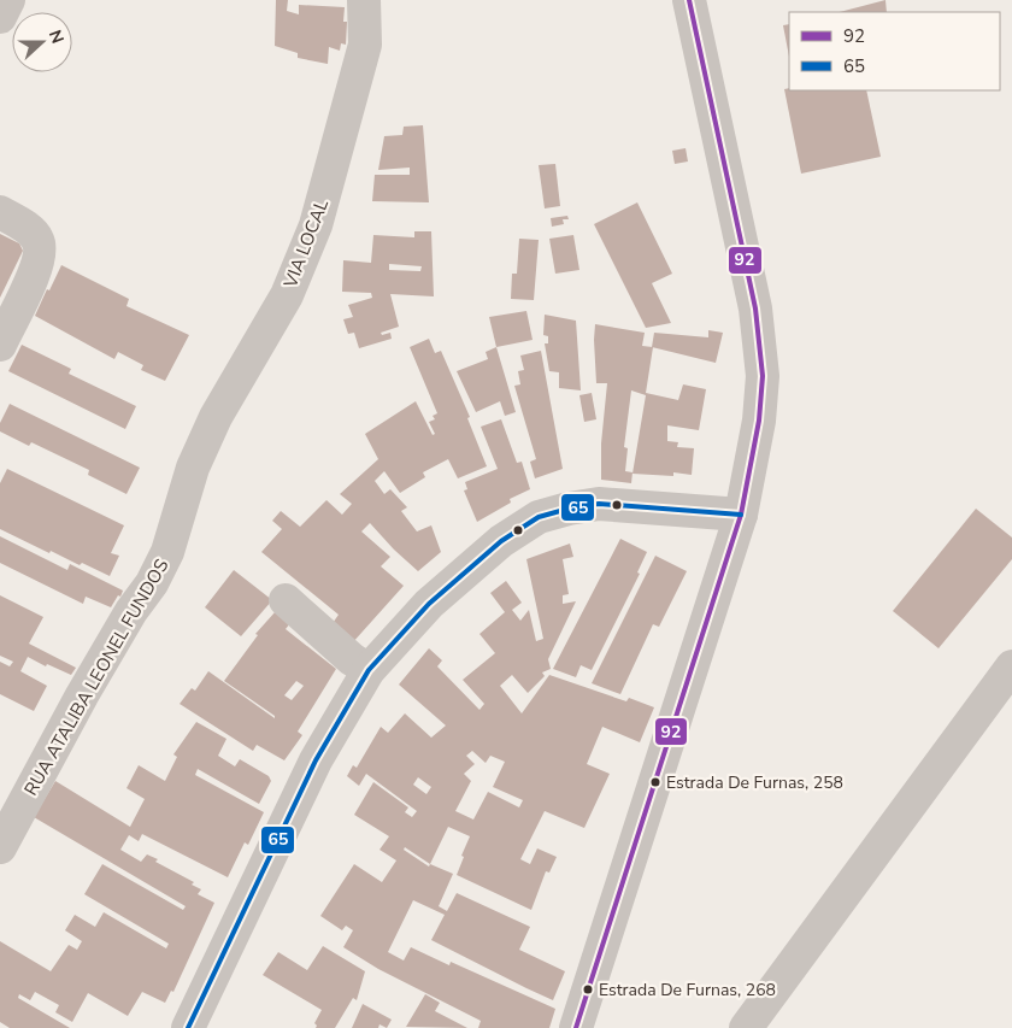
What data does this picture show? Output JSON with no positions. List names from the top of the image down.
{
  "streets": {
    "street": ["VIA LOCAL", "RUA ATALIBA LEONEL FUNDOS"]
  },
  "crossings": [
    ["VIA LOCAL", "RUA ATALIBA LEONEL FUNDOS"]
  ],
  "places": ["Estrada De Furnas, 258", "Estrada De Furnas, 268"],
  "lines": ["transit line 92", "transit line 65"],
  "legend": ["92", "65"],
  "north": "right"
}
